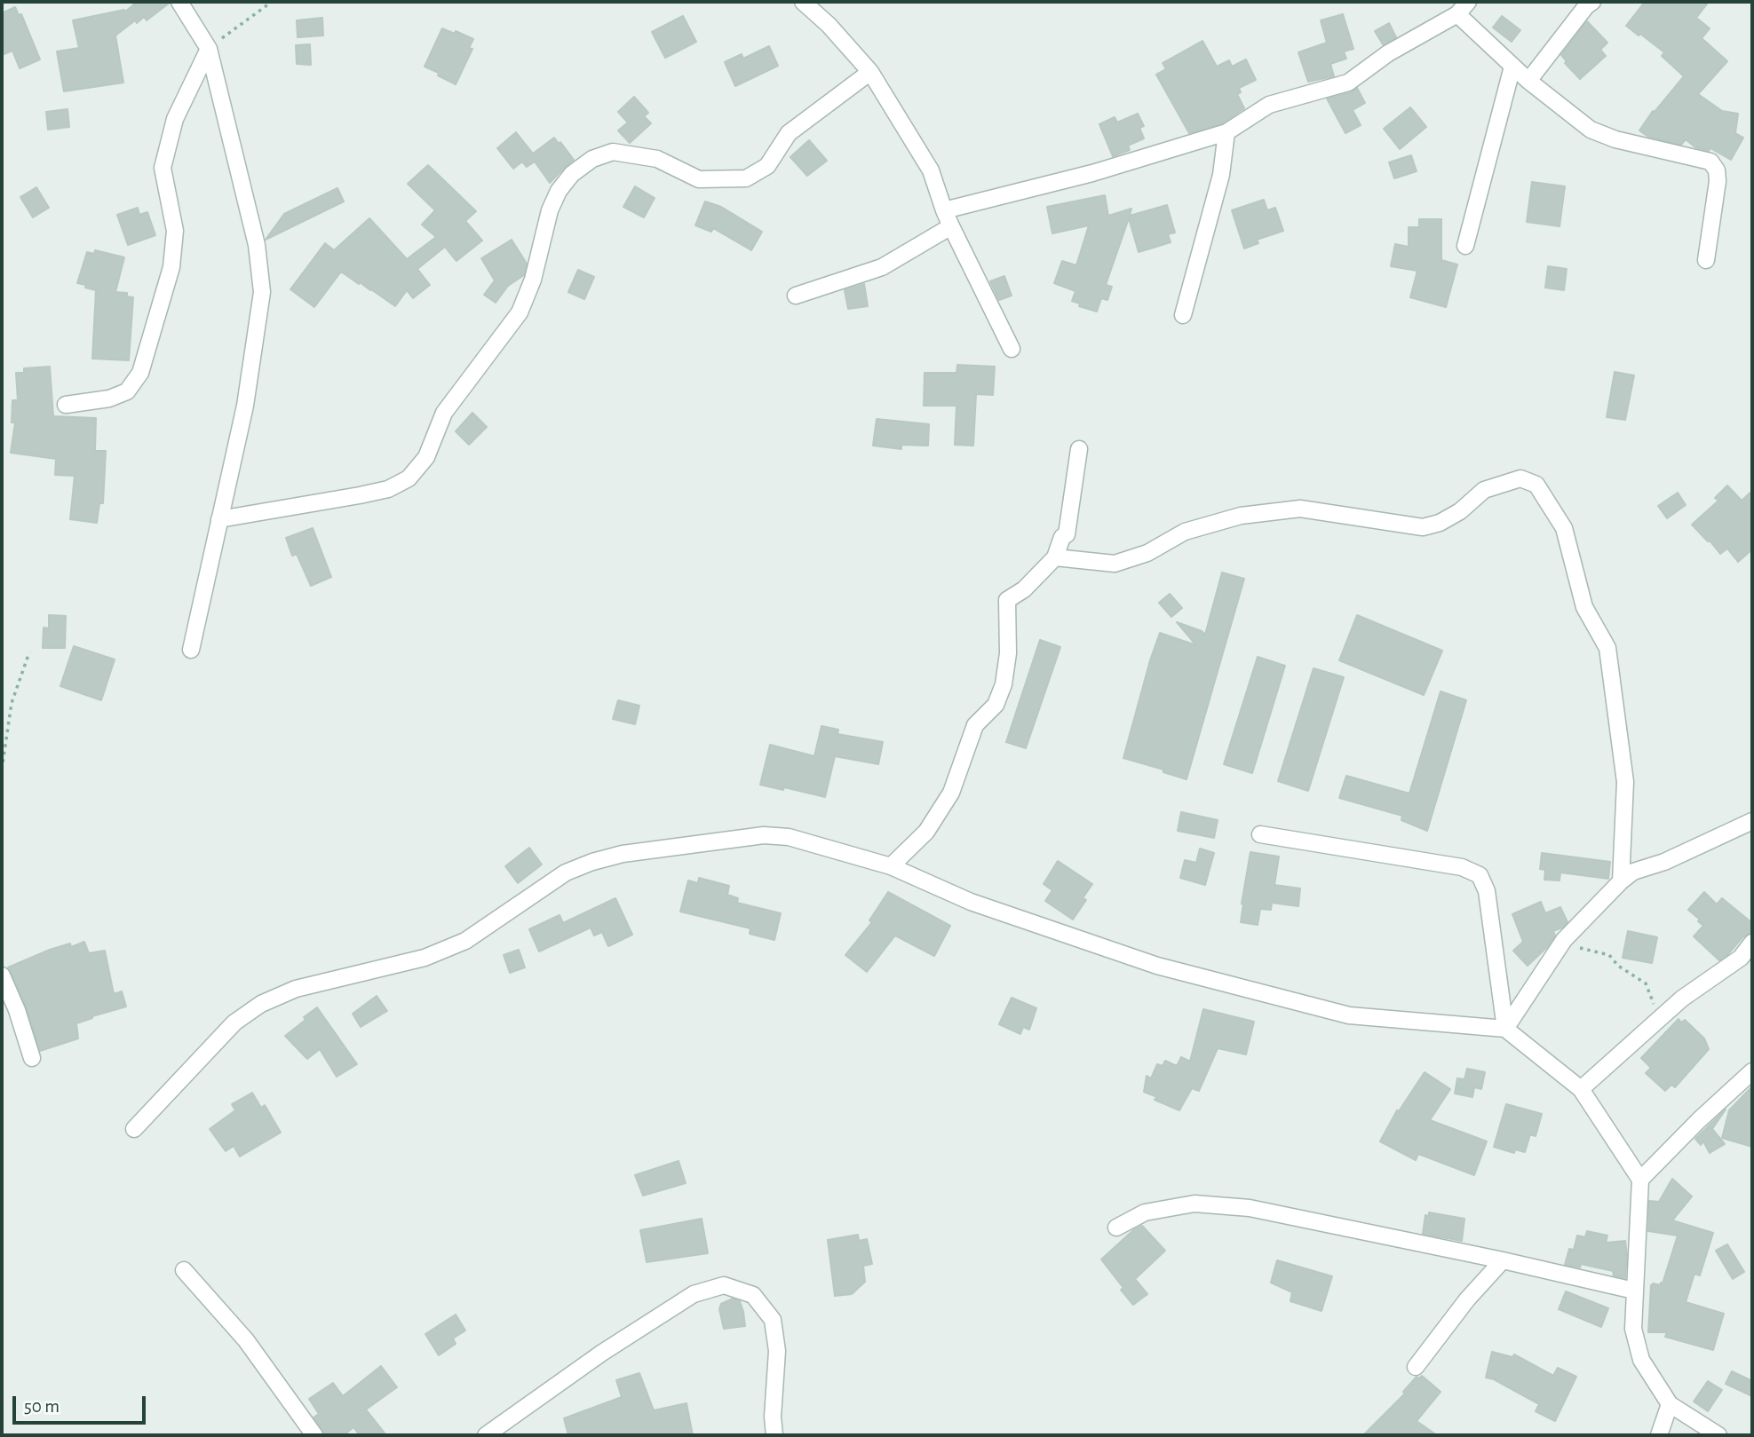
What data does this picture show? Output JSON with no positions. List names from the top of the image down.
{
  "scale_bar": "50 m"
}
